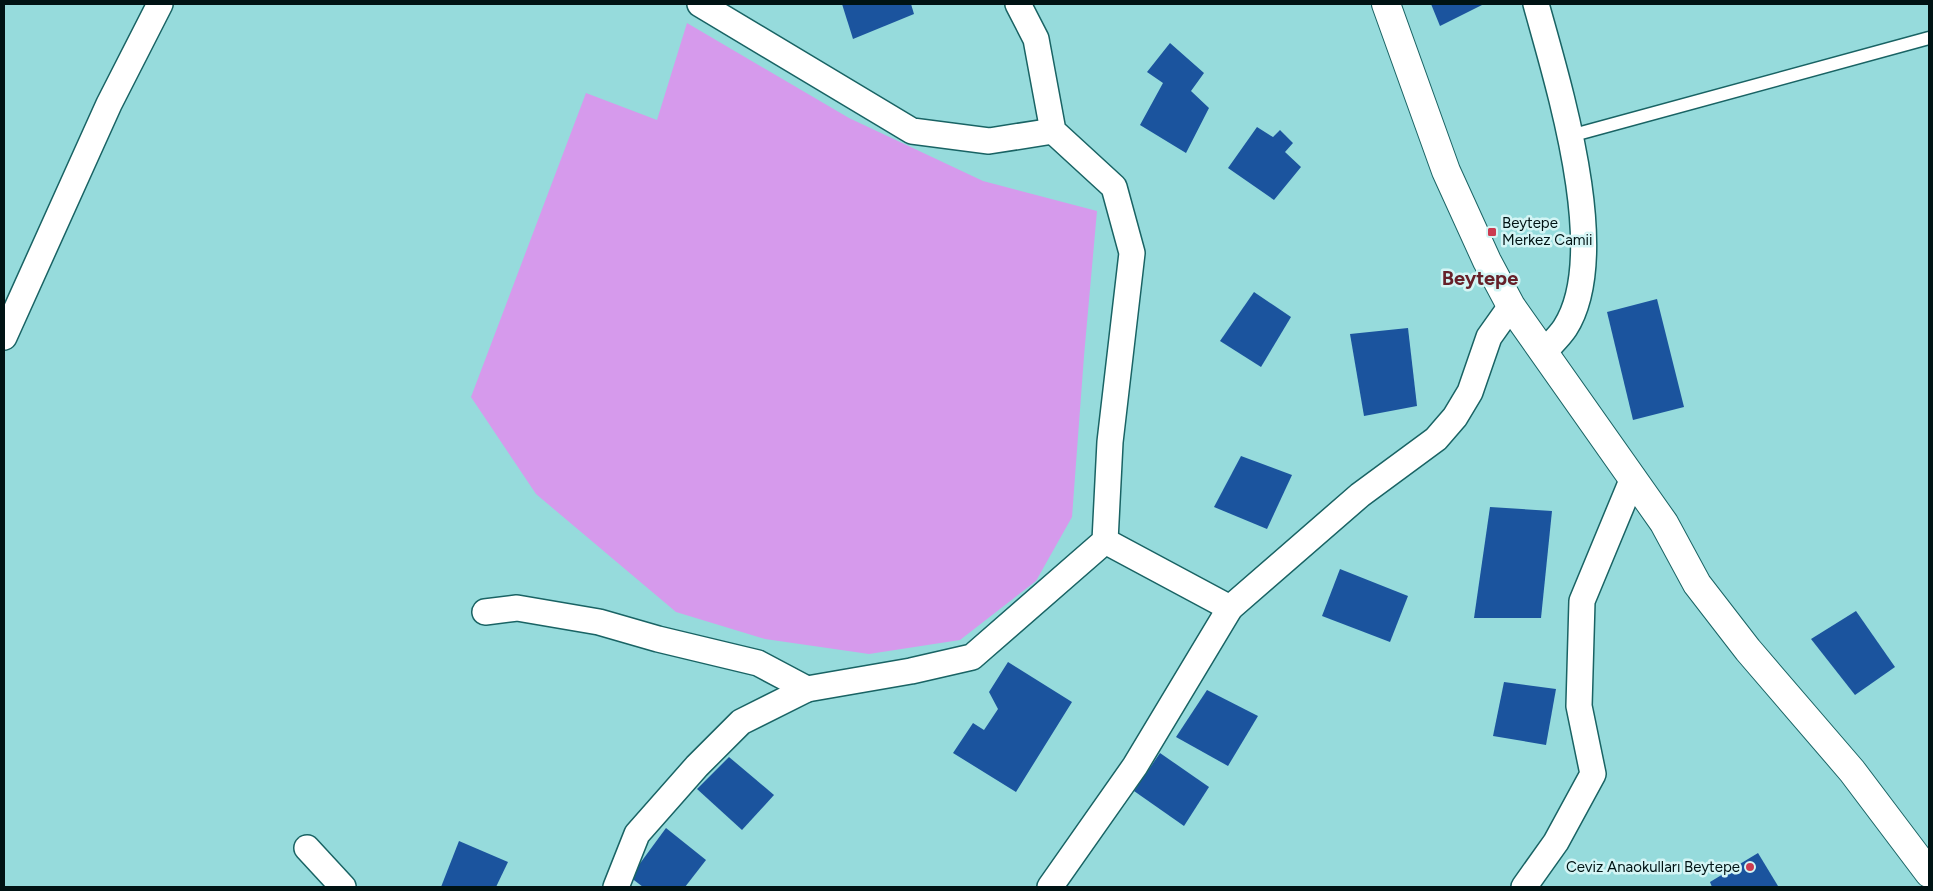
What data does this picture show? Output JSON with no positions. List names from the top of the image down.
{
  "districts": ["Beytepe"],
  "places": {
    "transit": ["Beytepe Merkez Camii"],
    "other": ["Ceviz Anaokulları Beytepe"]
  }
}
